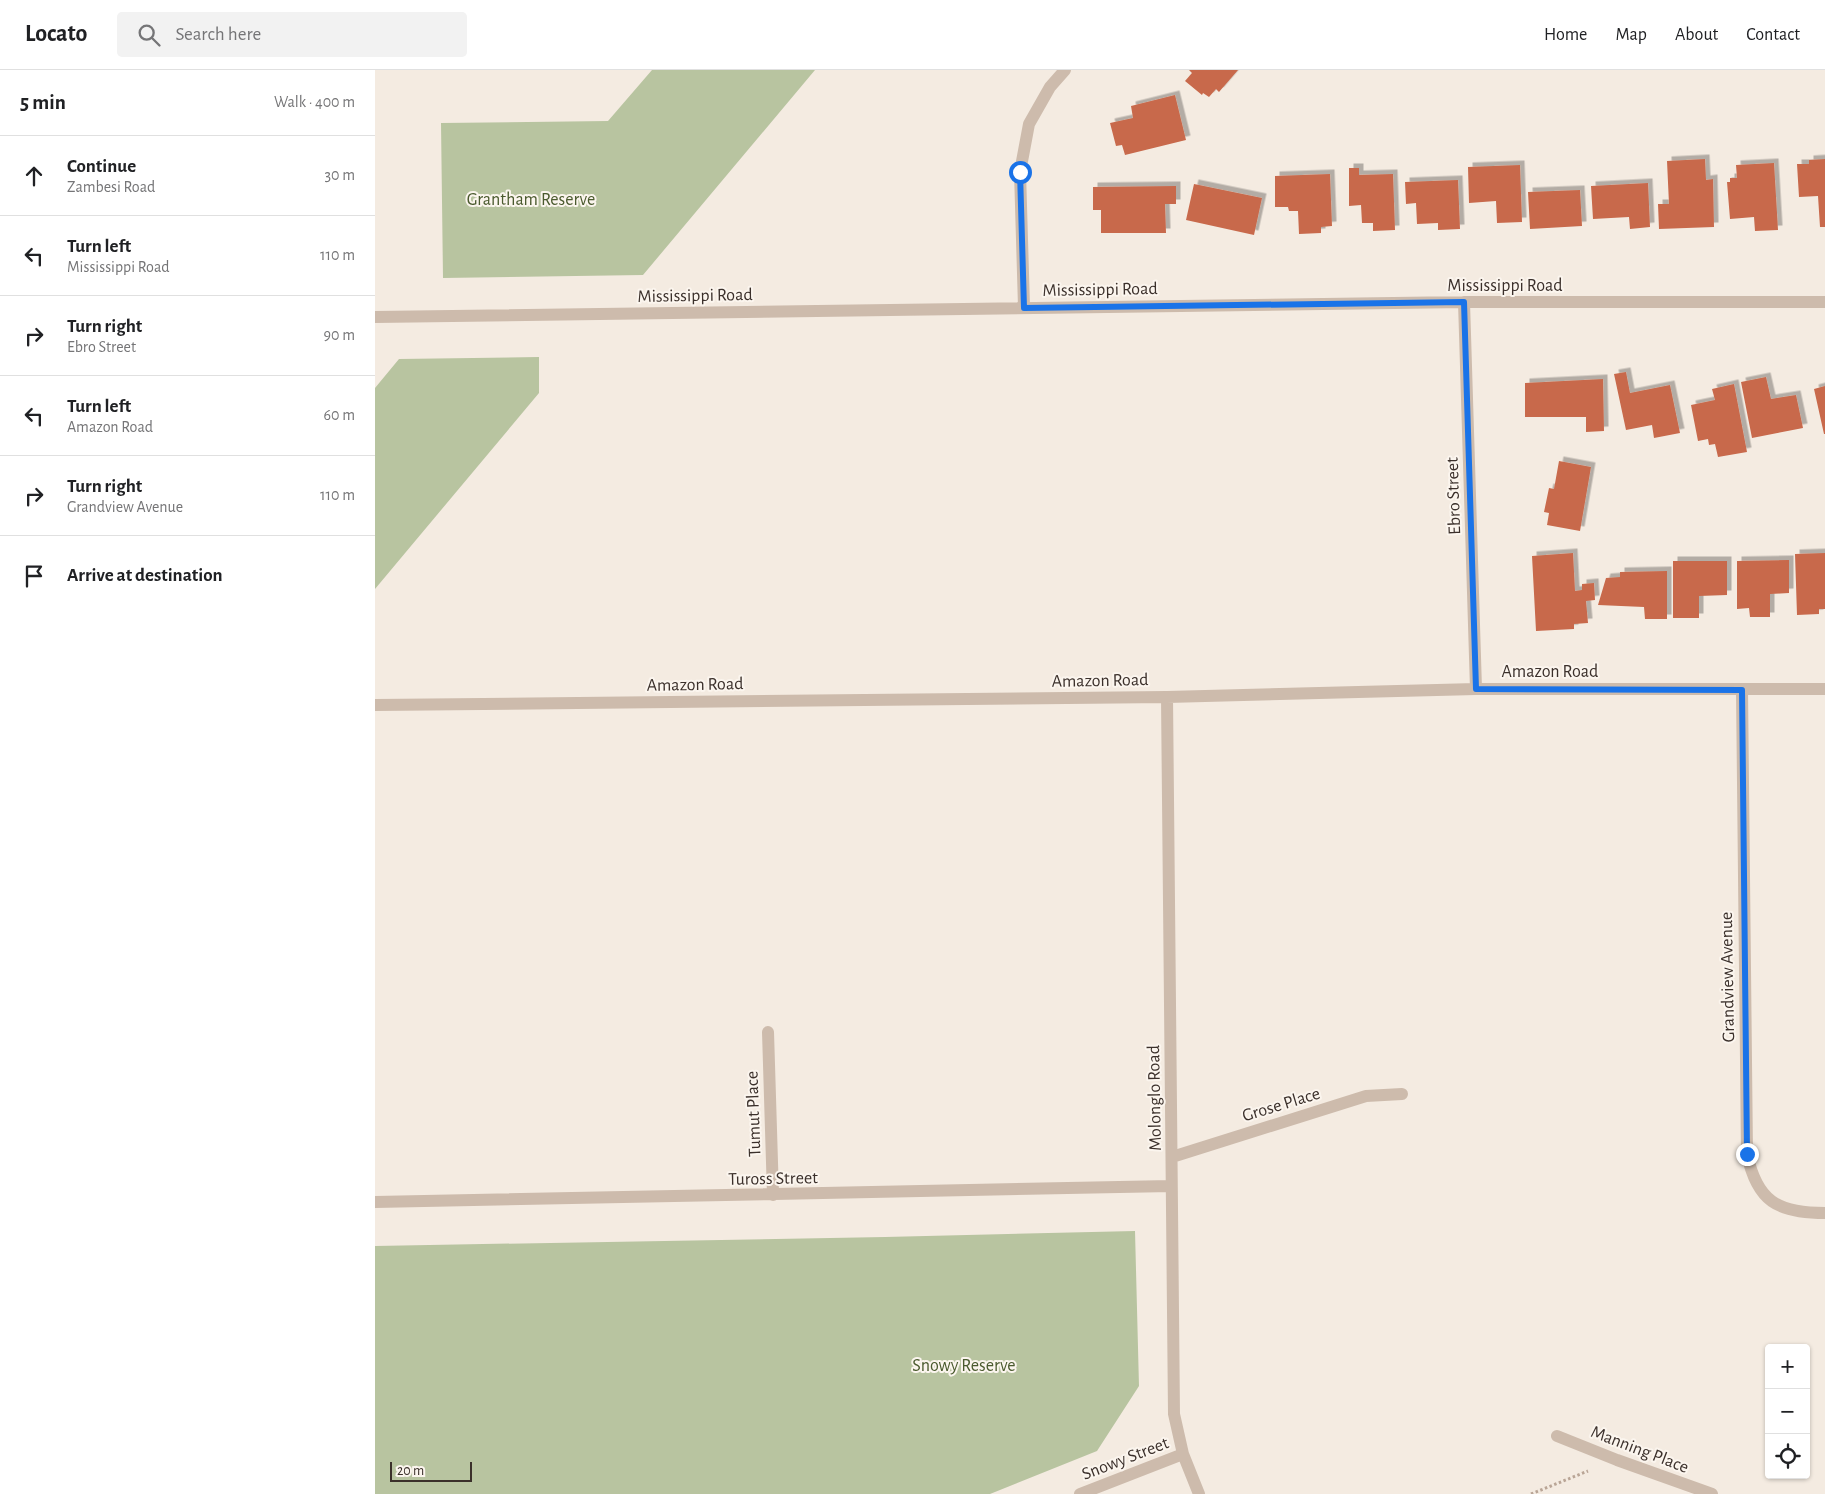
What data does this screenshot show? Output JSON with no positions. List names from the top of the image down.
{
  "streets": {
    "street": [
      "Mississippi Road",
      "Ebro Street",
      "Amazon Road",
      "Grandview Avenue",
      "Molonglo Road",
      "Grose Place",
      "Tumut Place",
      "Tuross Street",
      "Manning Place",
      "Snowy Street"
    ]
  },
  "crossings": [
    ["Mississippi Road", "Ebro Street"],
    ["Ebro Street", "Amazon Road"],
    ["Amazon Road", "Grandview Avenue"],
    ["Amazon Road", "Molonglo Road"],
    ["Molonglo Road", "Grose Place"],
    ["Molonglo Road", "Tuross Street"],
    ["Molonglo Road", "Snowy Street"],
    ["Tumut Place", "Tuross Street"]
  ],
  "parks": ["Grantham Reserve", "Snowy Reserve"],
  "scale_bar": "20 m",
  "page": {
    "header": "Locato",
    "search": "Search here",
    "nav": [
      "Home",
      "Map",
      "About",
      "Contact"
    ],
    "heading": ["5 min", "Walk · 400 m"],
    "list": [
      ["Continue", "Zambesi Road", "30 m"],
      ["Turn left", "Mississippi Road", "110 m"],
      ["Turn right", "Ebro Street", "90 m"],
      ["Turn left", "Amazon Road", "60 m"],
      ["Turn right", "Grandview Avenue", "110 m"],
      "Arrive at destination"
    ],
    "map_buttons": ["+", "−"],
    "scale": "20 m"
  }
}
